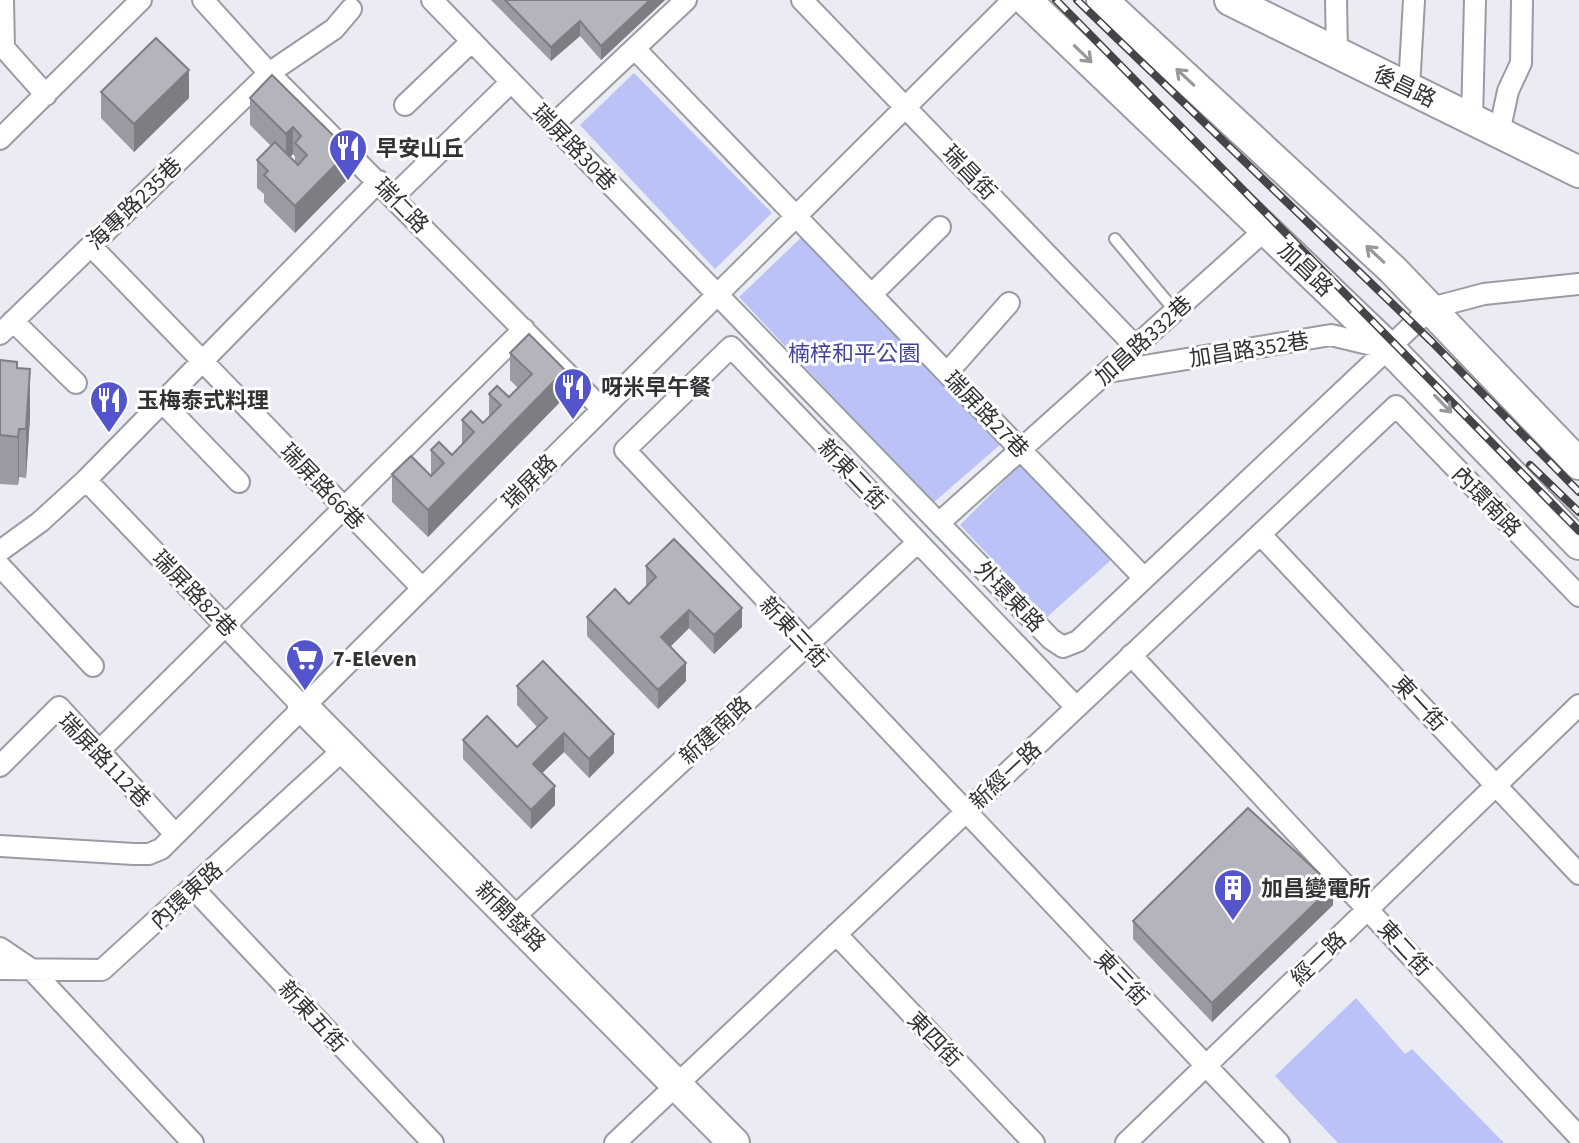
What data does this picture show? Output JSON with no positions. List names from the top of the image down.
{
  "streets": {
    "street": [
      "後昌路",
      "瑞屏路30巷",
      "瑞昌街",
      "海專路235巷",
      "瑞仁路",
      "加昌路",
      "加昌路332巷",
      "加昌路352巷",
      "瑞屏路27巷",
      "新東二街",
      "瑞屏路",
      "瑞屏路66巷",
      "內環南路",
      "瑞屏路82巷",
      "外環東路",
      "新東三街",
      "東一街",
      "新建南路",
      "瑞屏路112巷",
      "新經一路",
      "內環東路",
      "新開發路",
      "東二街",
      "經一路",
      "東三街",
      "新東五街",
      "東四街"
    ]
  },
  "crossings": [
    ["瑞屏路30巷", "瑞屏路"],
    ["瑞屏路30巷", "外環東路"],
    ["瑞昌街", "加昌路332巷"],
    ["瑞昌街", "瑞屏路"],
    ["海專路235巷", "瑞仁路"],
    ["海專路235巷", "瑞屏路66巷"],
    ["瑞仁路", "瑞屏路"],
    ["加昌路", "加昌路332巷"],
    ["加昌路", "加昌路352巷"],
    ["加昌路", "外環東路"],
    ["加昌路332巷", "加昌路352巷"],
    ["加昌路332巷", "瑞屏路27巷"],
    ["加昌路352巷", "外環東路"],
    ["瑞屏路27巷", "瑞屏路"],
    ["瑞屏路27巷", "外環東路"],
    ["新東二街", "新東三街"],
    ["新東二街", "新建南路"],
    ["新東二街", "新經一路"],
    ["瑞屏路", "瑞屏路66巷"],
    ["瑞屏路", "瑞屏路82巷"],
    ["瑞屏路", "外環東路"],
    ["瑞屏路", "瑞屏路112巷"],
    ["瑞屏路", "新開發路"],
    ["內環南路", "新經一路"],
    ["瑞屏路82巷", "新開發路"],
    ["新東三街", "新建南路"],
    ["新東三街", "新經一路"],
    ["新東三街", "東三街"],
    ["東一街", "新經一路"],
    ["東一街", "經一路"],
    ["新建南路", "新開發路"],
    ["新經一路", "新開發路"],
    ["新經一路", "東二街"],
    ["新經一路", "東三街"],
    ["新經一路", "東四街"],
    ["內環東路", "新開發路"],
    ["內環東路", "新東五街"],
    ["東二街", "經一路"],
    ["經一路", "東三街"]
  ],
  "parks": ["楠梓和平公園"],
  "places": {
    "restaurant": ["早安山丘", "呀米早午餐", "玉梅泰式料理"],
    "supermarket": ["7-Eleven"],
    "building": ["加昌變電所"]
  }
}
